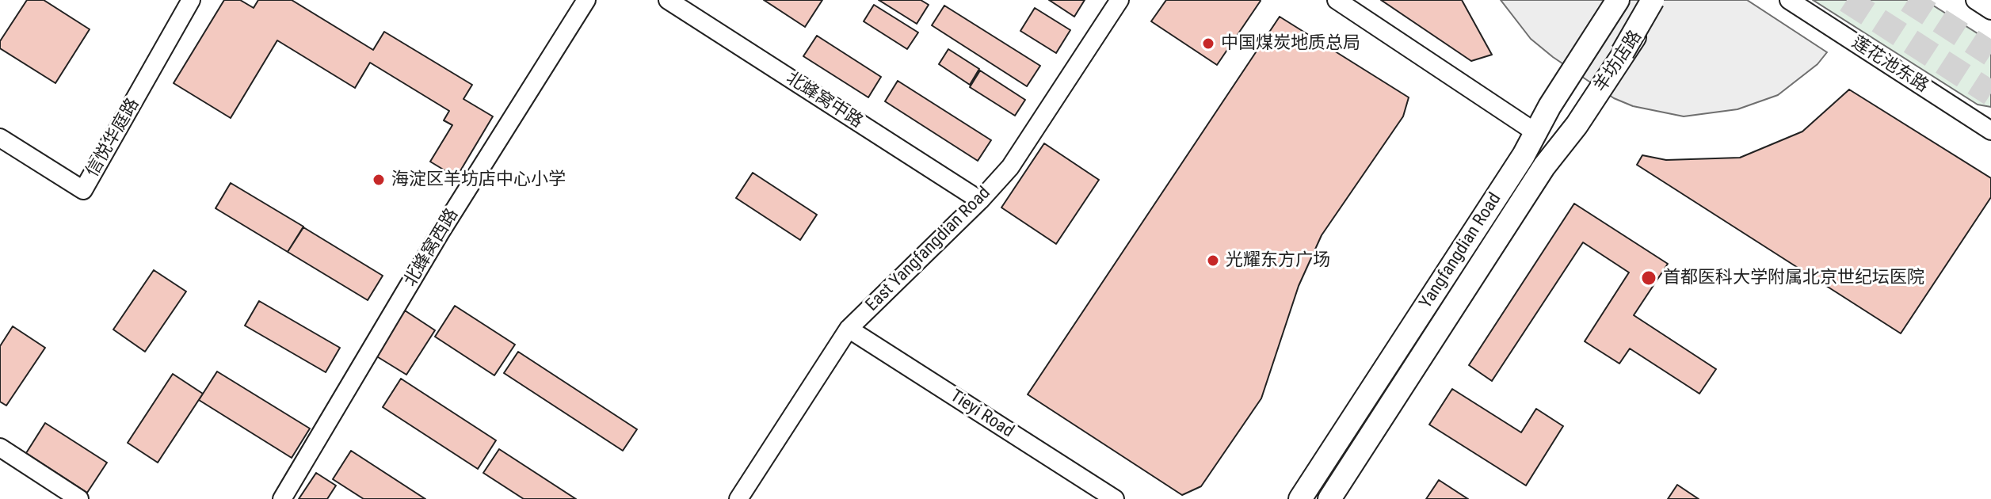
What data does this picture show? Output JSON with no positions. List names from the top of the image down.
{
  "streets": {
    "main road": ["羊坊店路", "Yangfangdian Road"],
    "street": [
      "莲花池东路",
      "北蜂窝中路",
      "信悦华庭路",
      "北蜂窝西路",
      "East Yangfangdian Road",
      "Tieyi Road"
    ]
  },
  "crossings": [
    ["羊坊店路", "Yangfangdian Road"],
    ["北蜂窝中路", "East Yangfangdian Road"],
    ["East Yangfangdian Road", "Tieyi Road"]
  ],
  "places": [
    "中国煤炭地质总局",
    "海淀区羊坊店中心小学",
    "光耀东方广场",
    "首都医科大学附属北京世纪坛医院"
  ]
}
